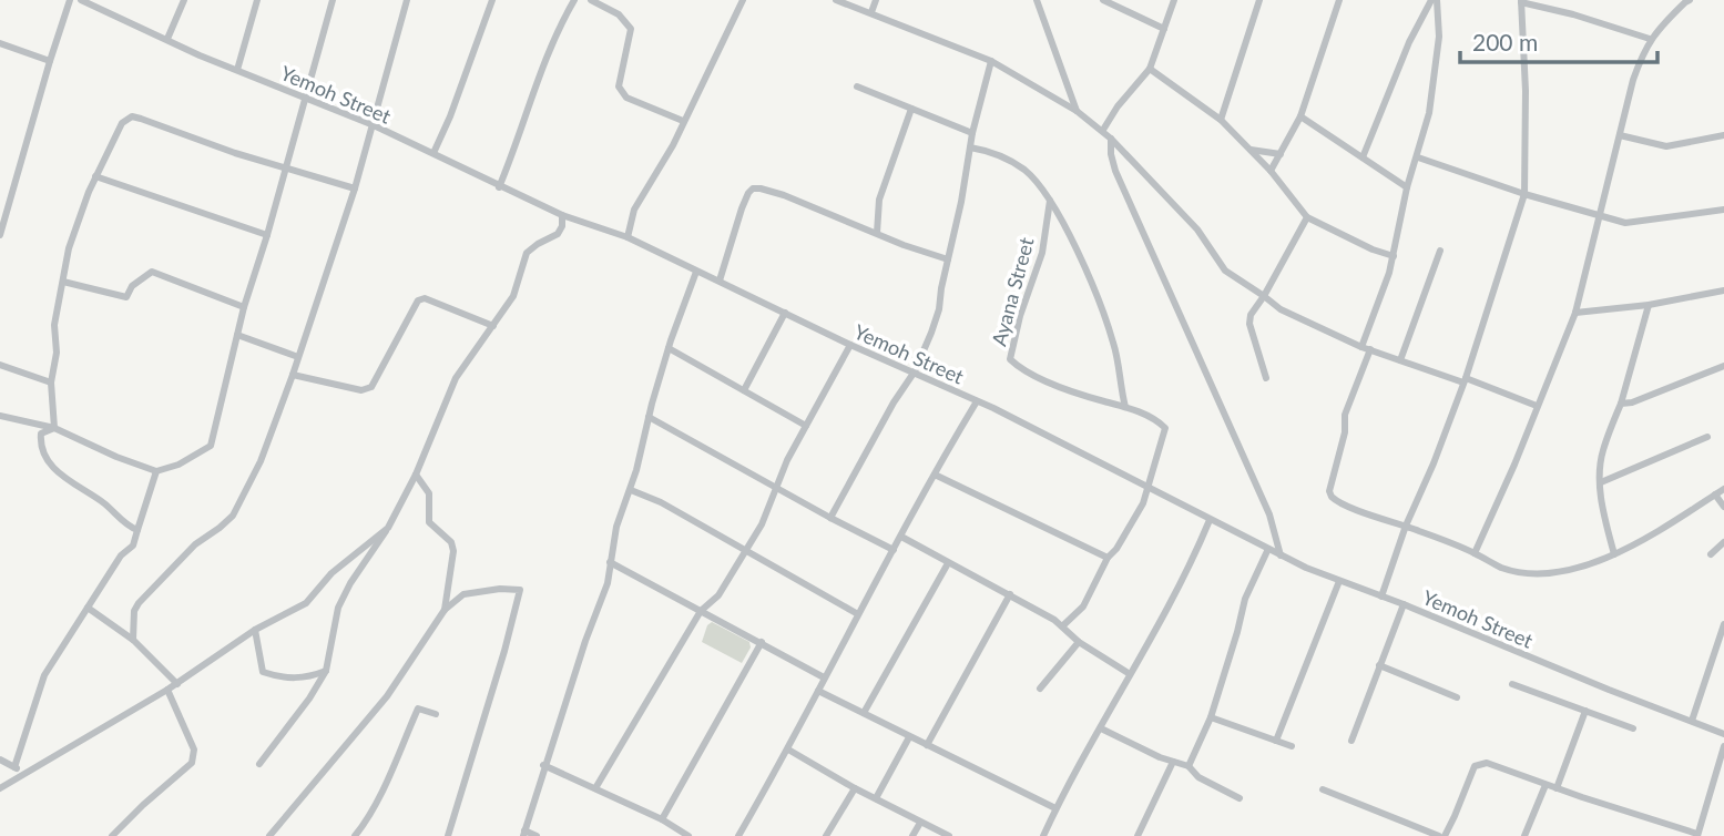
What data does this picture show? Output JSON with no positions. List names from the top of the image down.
{
  "streets": {
    "street": ["Yemoh Street", "Ayana Street"]
  },
  "scale_bar": "200 m"
}
